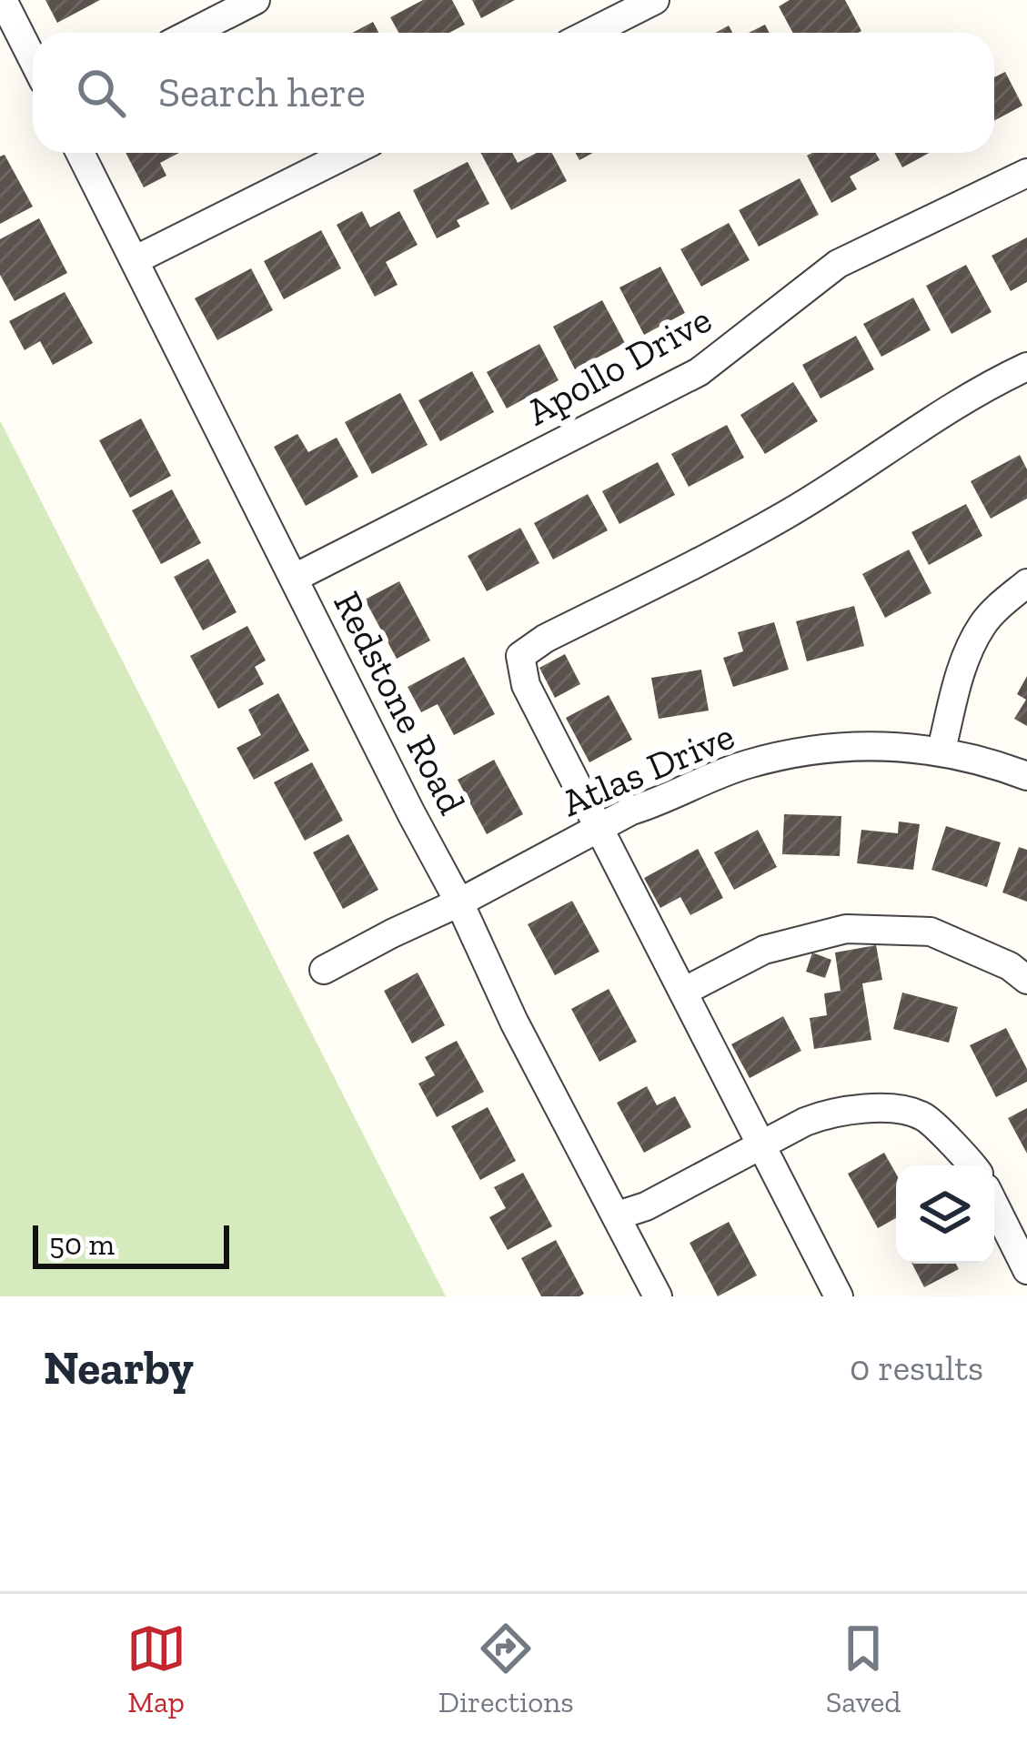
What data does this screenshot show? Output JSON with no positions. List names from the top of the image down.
{
  "streets": {
    "street": ["Apollo Drive", "Redstone Road", "Atlas Drive"]
  },
  "crossings": [
    ["Apollo Drive", "Redstone Road"],
    ["Redstone Road", "Atlas Drive"]
  ],
  "scale_bar": "50 m",
  "page": {
    "search": "Search here",
    "scale": "50 m",
    "heading": ["Nearby", "0 results"],
    "nav": ["Map", "Directions", "Saved"]
  }
}
